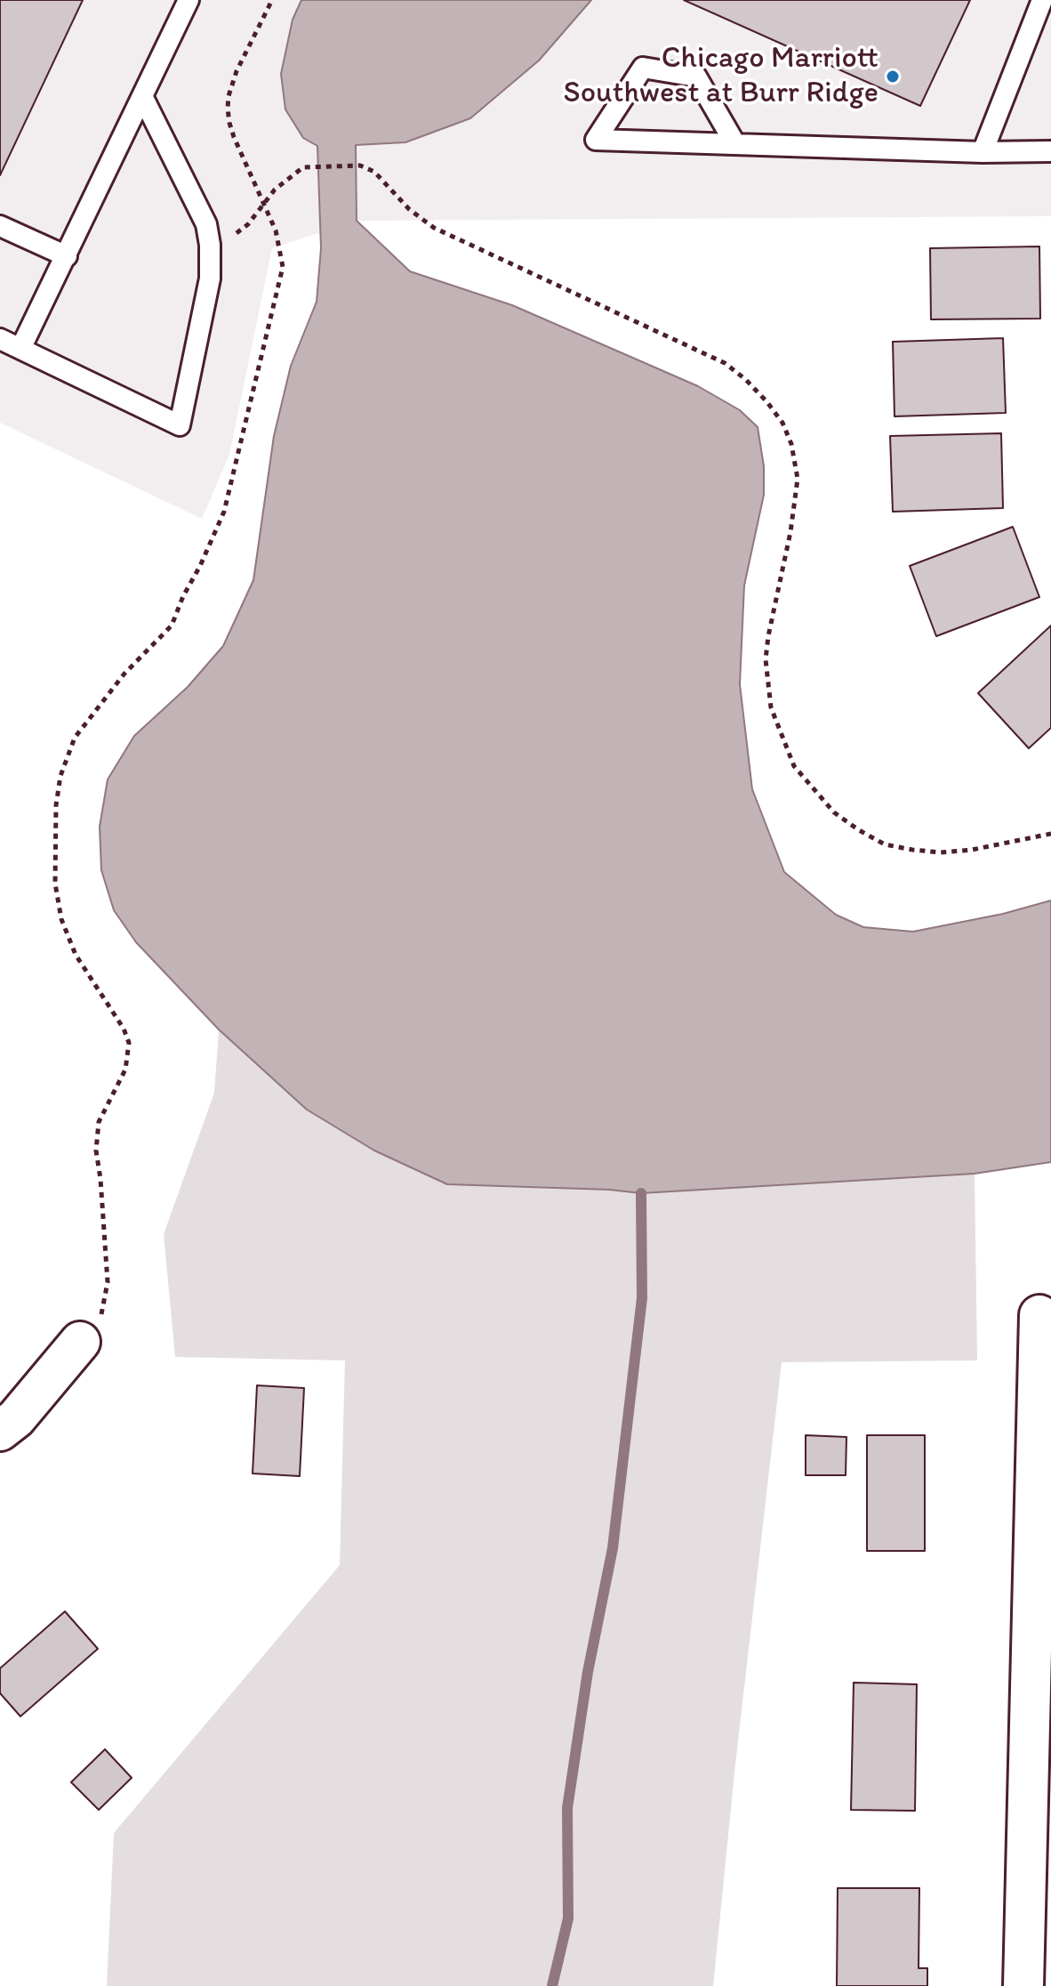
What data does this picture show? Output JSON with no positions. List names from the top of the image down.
{
  "places": ["Chicago Marriott Southwest at Burr Ridge"]
}
